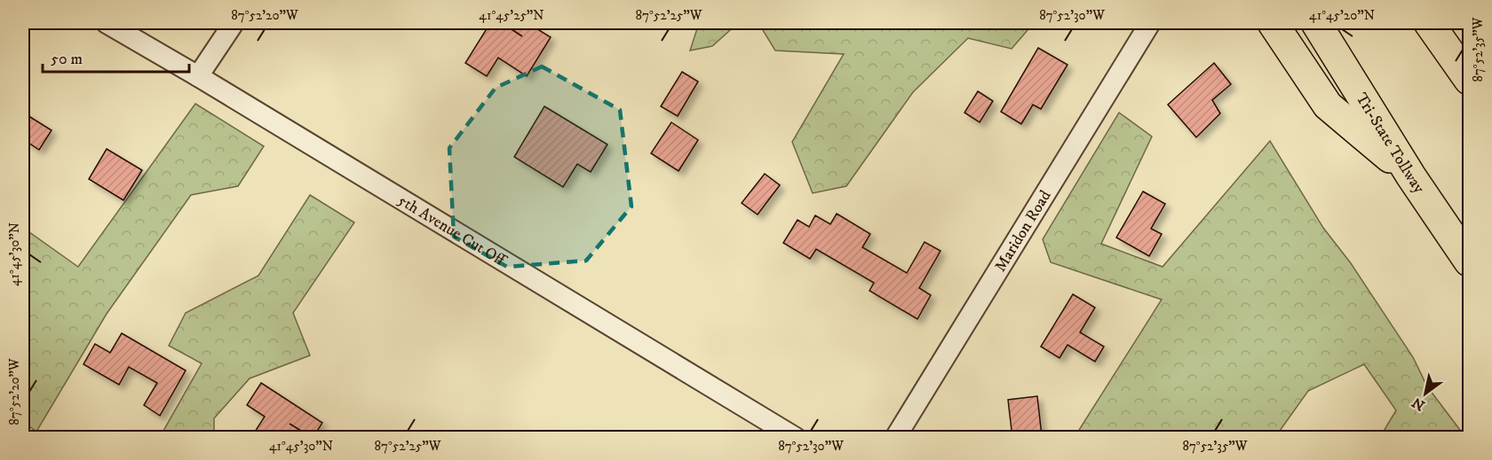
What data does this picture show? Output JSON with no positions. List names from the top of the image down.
{
  "streets": {
    "highway": ["Tri-State Tollway"],
    "street": ["5th Avenue Cut Off", "Maridon Road"]
  },
  "scale_bar": "50 m",
  "north": "bottom left",
  "coordinates": [
    "87°52'20\"W",
    "41°45'25\"N",
    "87°52'25\"W",
    "87°52'30\"W",
    "41°45'20\"N",
    "87°52'35\"W",
    "41°45'30\"N"
  ]
}
